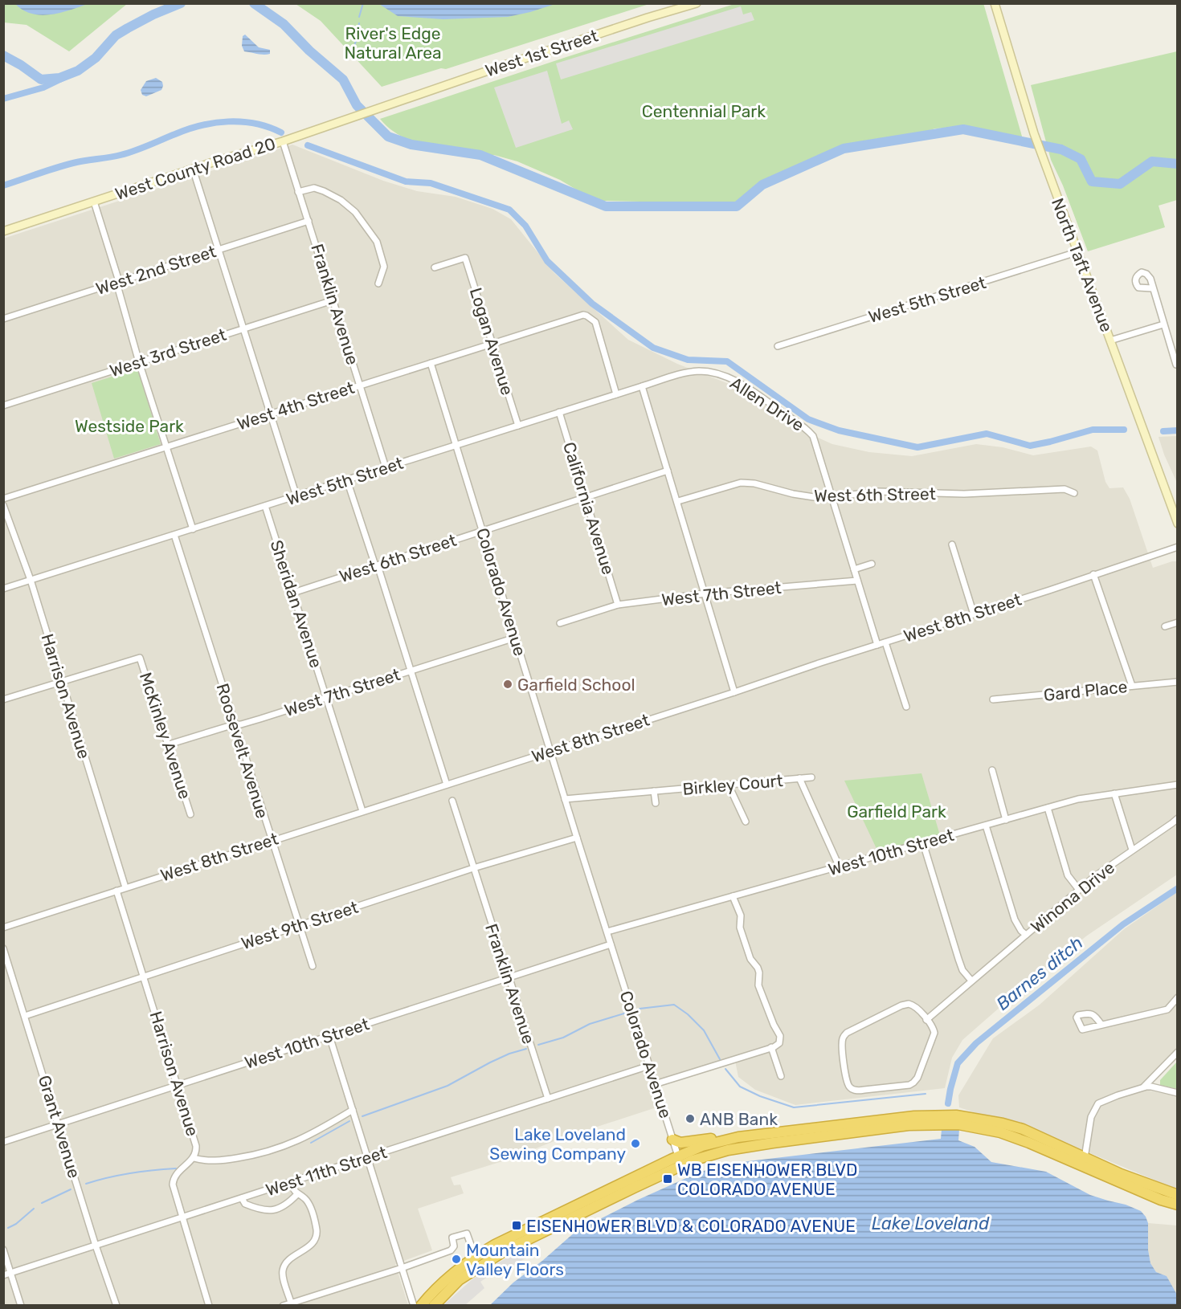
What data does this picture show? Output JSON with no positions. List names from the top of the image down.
{
  "streets": {
    "main road": ["West 1st Street", "West County Road 20", "North Taft Avenue"],
    "street": [
      "West 2nd Street",
      "West 5th Street",
      "Franklin Avenue",
      "Logan Avenue",
      "West 3rd Street",
      "Allen Drive",
      "West 4th Street",
      "West 6th Street",
      "California Avenue",
      "Colorado Avenue",
      "West 7th Street",
      "Sheridan Avenue",
      "West 8th Street",
      "Gard Place",
      "Harrison Avenue",
      "McKinley Avenue",
      "Roosevelt Avenue",
      "Birkley Court",
      "West 10th Street",
      "Winona Drive",
      "West 9th Street",
      "Grant Avenue",
      "West 11th Street"
    ]
  },
  "crossings": [
    ["West 1st Street", "West County Road 20"],
    ["West County Road 20", "Franklin Avenue"],
    ["North Taft Avenue", "West 5th Street"],
    ["West 2nd Street", "Franklin Avenue"],
    ["West 5th Street", "Franklin Avenue"],
    ["West 5th Street", "Logan Avenue"],
    ["West 5th Street", "Allen Drive"],
    ["West 5th Street", "West 4th Street"],
    ["West 5th Street", "California Avenue"],
    ["West 5th Street", "Colorado Avenue"],
    ["West 5th Street", "Sheridan Avenue"],
    ["West 5th Street", "Harrison Avenue"],
    ["West 5th Street", "Roosevelt Avenue"],
    ["Franklin Avenue", "West 3rd Street"],
    ["Franklin Avenue", "West 4th Street"],
    ["Franklin Avenue", "West 10th Street"],
    ["Franklin Avenue", "West 9th Street"],
    ["Franklin Avenue", "West 11th Street"],
    ["Logan Avenue", "West 4th Street"],
    ["Allen Drive", "West 6th Street"],
    ["Allen Drive", "West 7th Street"],
    ["Allen Drive", "West 8th Street"],
    ["West 4th Street", "Colorado Avenue"],
    ["West 6th Street", "California Avenue"],
    ["West 6th Street", "Colorado Avenue"],
    ["West 6th Street", "Sheridan Avenue"],
    ["California Avenue", "West 7th Street"],
    ["Colorado Avenue", "West 7th Street"],
    ["Colorado Avenue", "West 8th Street"],
    ["Colorado Avenue", "Birkley Court"],
    ["Colorado Avenue", "West 10th Street"],
    ["Colorado Avenue", "West 9th Street"],
    ["Colorado Avenue", "West 11th Street"],
    ["West 7th Street", "Sheridan Avenue"],
    ["West 7th Street", "McKinley Avenue"],
    ["West 7th Street", "Roosevelt Avenue"],
    ["Sheridan Avenue", "West 8th Street"],
    ["West 8th Street", "Harrison Avenue"],
    ["West 8th Street", "Roosevelt Avenue"],
    ["Harrison Avenue", "McKinley Avenue"],
    ["Harrison Avenue", "West 10th Street"],
    ["Harrison Avenue", "West 9th Street"],
    ["Harrison Avenue", "West 11th Street"],
    ["Roosevelt Avenue", "West 9th Street"],
    ["West 10th Street", "Grant Avenue"],
    ["West 9th Street", "Grant Avenue"],
    ["Grant Avenue", "West 11th Street"]
  ],
  "water": ["Barnes ditch", "Lake Loveland"],
  "parks": [
    "River's Edge Natural Area",
    "Centennial Park",
    "Westside Park",
    "Garfield Park"
  ],
  "places": {
    "other": [
      "Garfield School",
      "ANB Bank",
      "Lake Loveland Sewing Company",
      "Mountain Valley Floors"
    ],
    "transit": ["WB EISENHOWER BLVD COLORADO AVENUE", "EISENHOWER BLVD & COLORADO AVENUE"]
  }
}
